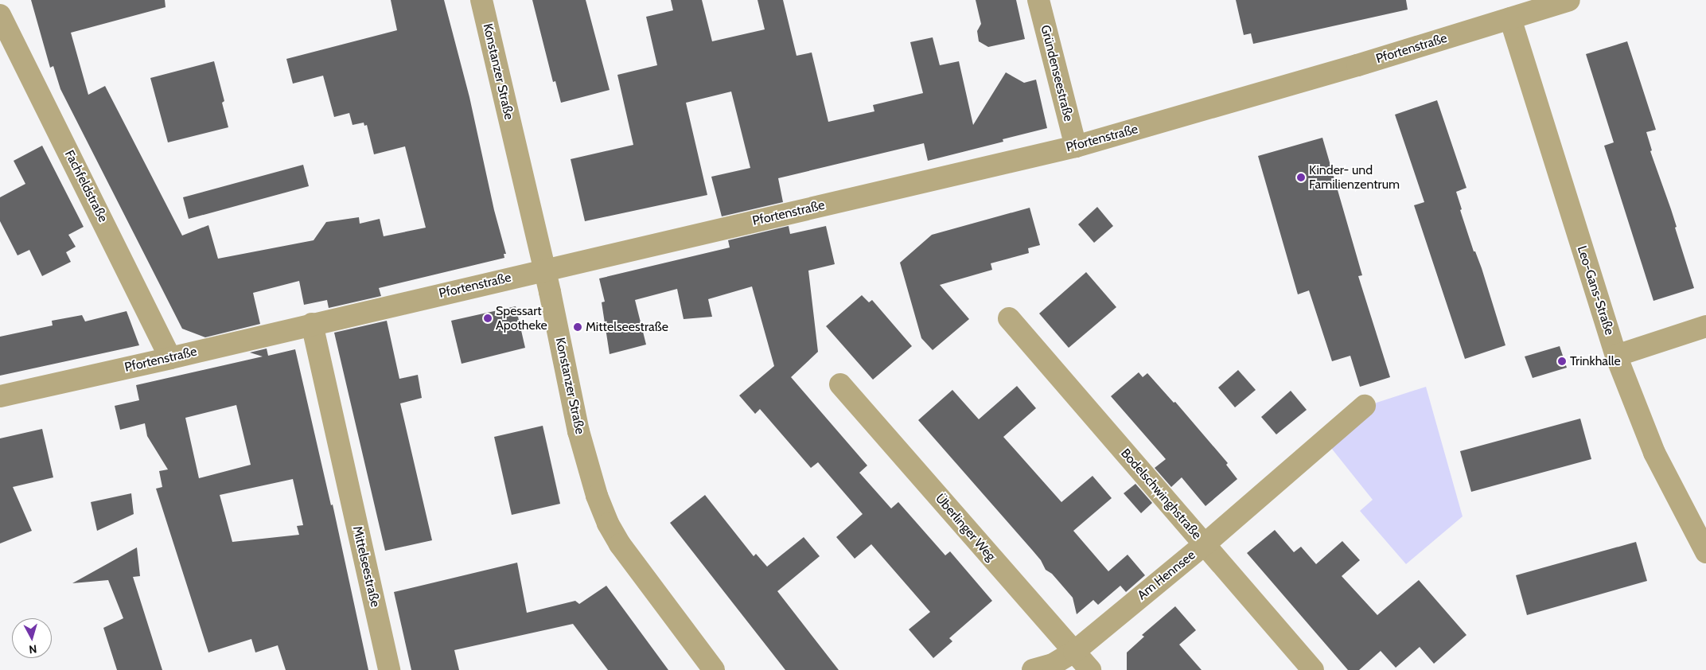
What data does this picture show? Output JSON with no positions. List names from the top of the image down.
{
  "streets": {
    "street": [
      "Pfortenstraße",
      "Konstanzer Straße",
      "Gründenseestraße",
      "Fachfeldstraße",
      "Leo-Gans-Straße",
      "Bodelschwinghstraße",
      "Überlinger Weg",
      "Mittelseestraße",
      "Am Hennsee"
    ]
  },
  "crossings": [
    ["Pfortenstraße", "Konstanzer Straße"],
    ["Pfortenstraße", "Gründenseestraße"],
    ["Pfortenstraße", "Fachfeldstraße"],
    ["Pfortenstraße", "Leo-Gans-Straße"],
    ["Pfortenstraße", "Mittelseestraße"],
    ["Bodelschwinghstraße", "Am Hennsee"],
    ["Überlinger Weg", "Am Hennsee"]
  ],
  "places": [
    "Kinder- und Familienzentrum",
    "Spessart Apotheke",
    "Mittelseestraße",
    "Trinkhalle"
  ],
  "north": "bottom"
}
